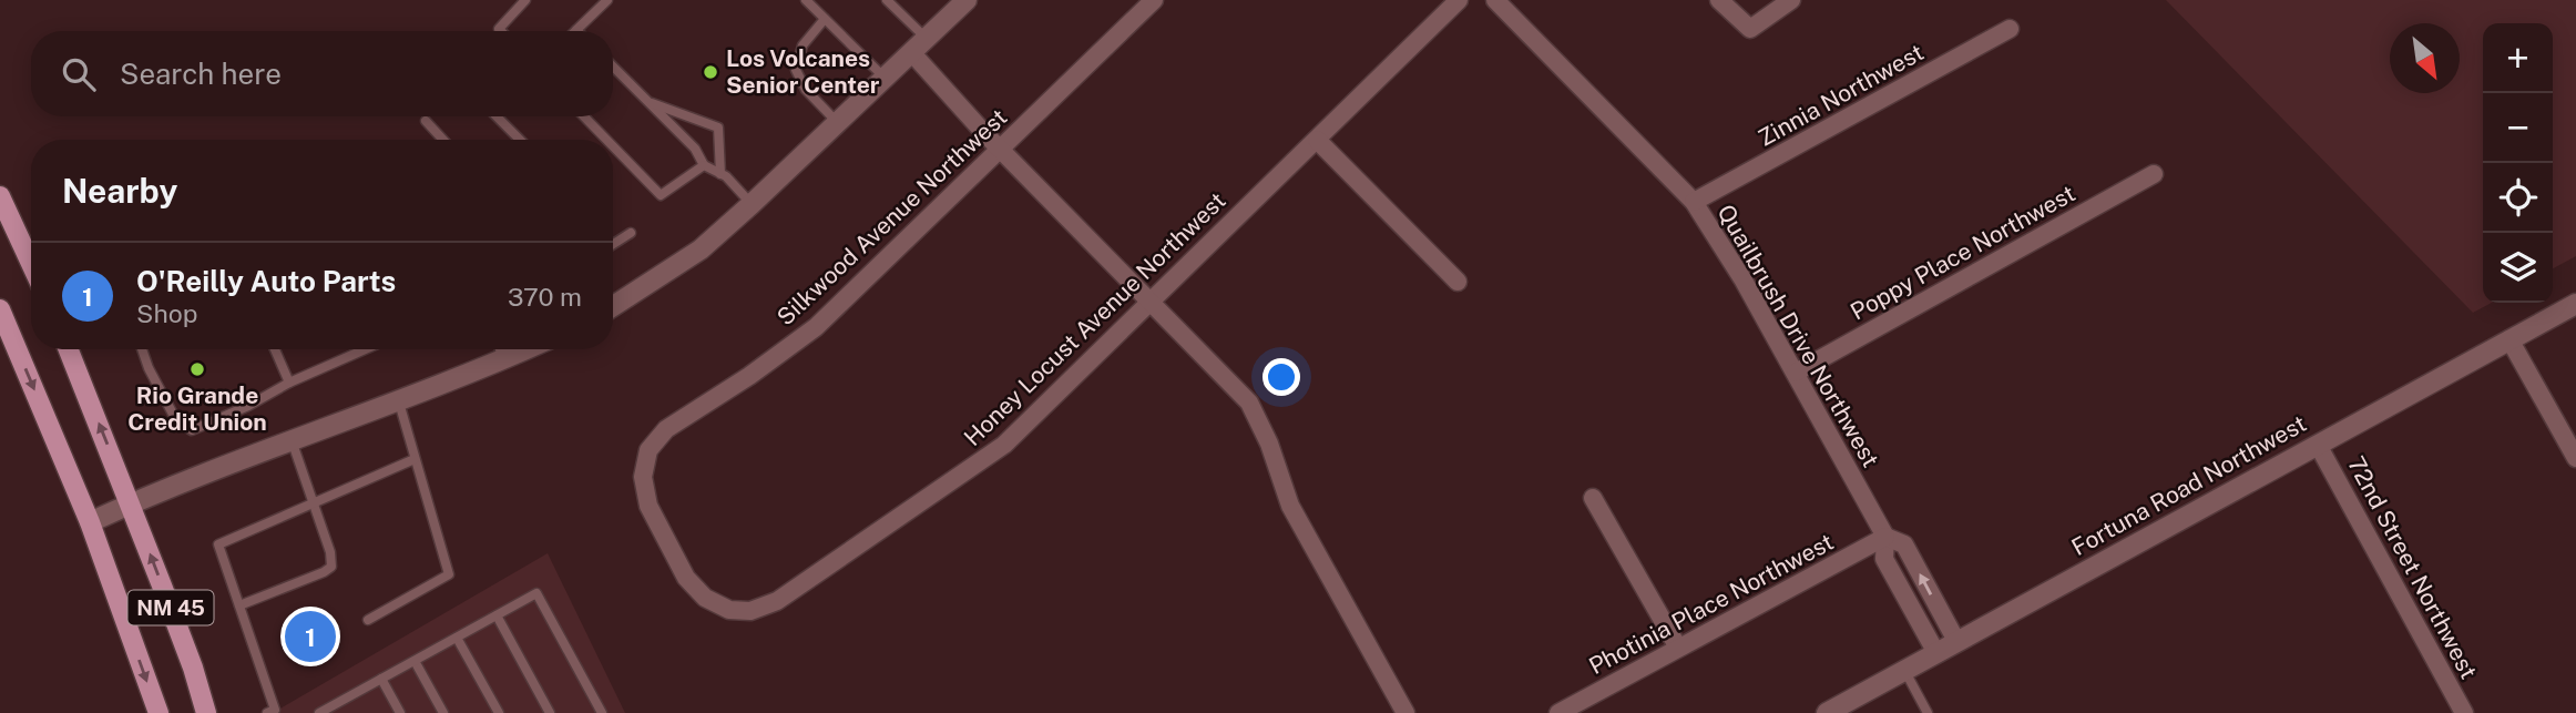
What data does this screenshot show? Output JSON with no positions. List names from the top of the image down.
{
  "streets": {
    "main road": ["NM 45"],
    "street": [
      "Zinnia Northwest",
      "Silkwood Avenue Northwest",
      "Poppy Place Northwest",
      "Honey Locust Avenue Northwest",
      "Quailbrush Drive Northwest",
      "Fortuna Road Northwest",
      "72nd Street Northwest",
      "Photinia Place Northwest"
    ]
  },
  "crossings": [
    ["Zinnia Northwest", "Quailbrush Drive Northwest"],
    ["Silkwood Avenue Northwest", "Honey Locust Avenue Northwest"],
    ["Poppy Place Northwest", "Quailbrush Drive Northwest"],
    ["Quailbrush Drive Northwest", "Fortuna Road Northwest"],
    ["Quailbrush Drive Northwest", "Photinia Place Northwest"],
    ["Fortuna Road Northwest", "72nd Street Northwest"]
  ],
  "places": ["Los Volcanes Senior Center", "Rio Grande Credit Union"],
  "north": "bottom right",
  "page": {
    "map_buttons": ["+", "−"],
    "search": "Search here",
    "heading": "Nearby",
    "list": [
      {
        "mark": "1",
        "name": "O'Reilly Auto Parts",
        "note": "Shop",
        "value": "370 m"
      }
    ],
    "pins": "1"
  }
}
